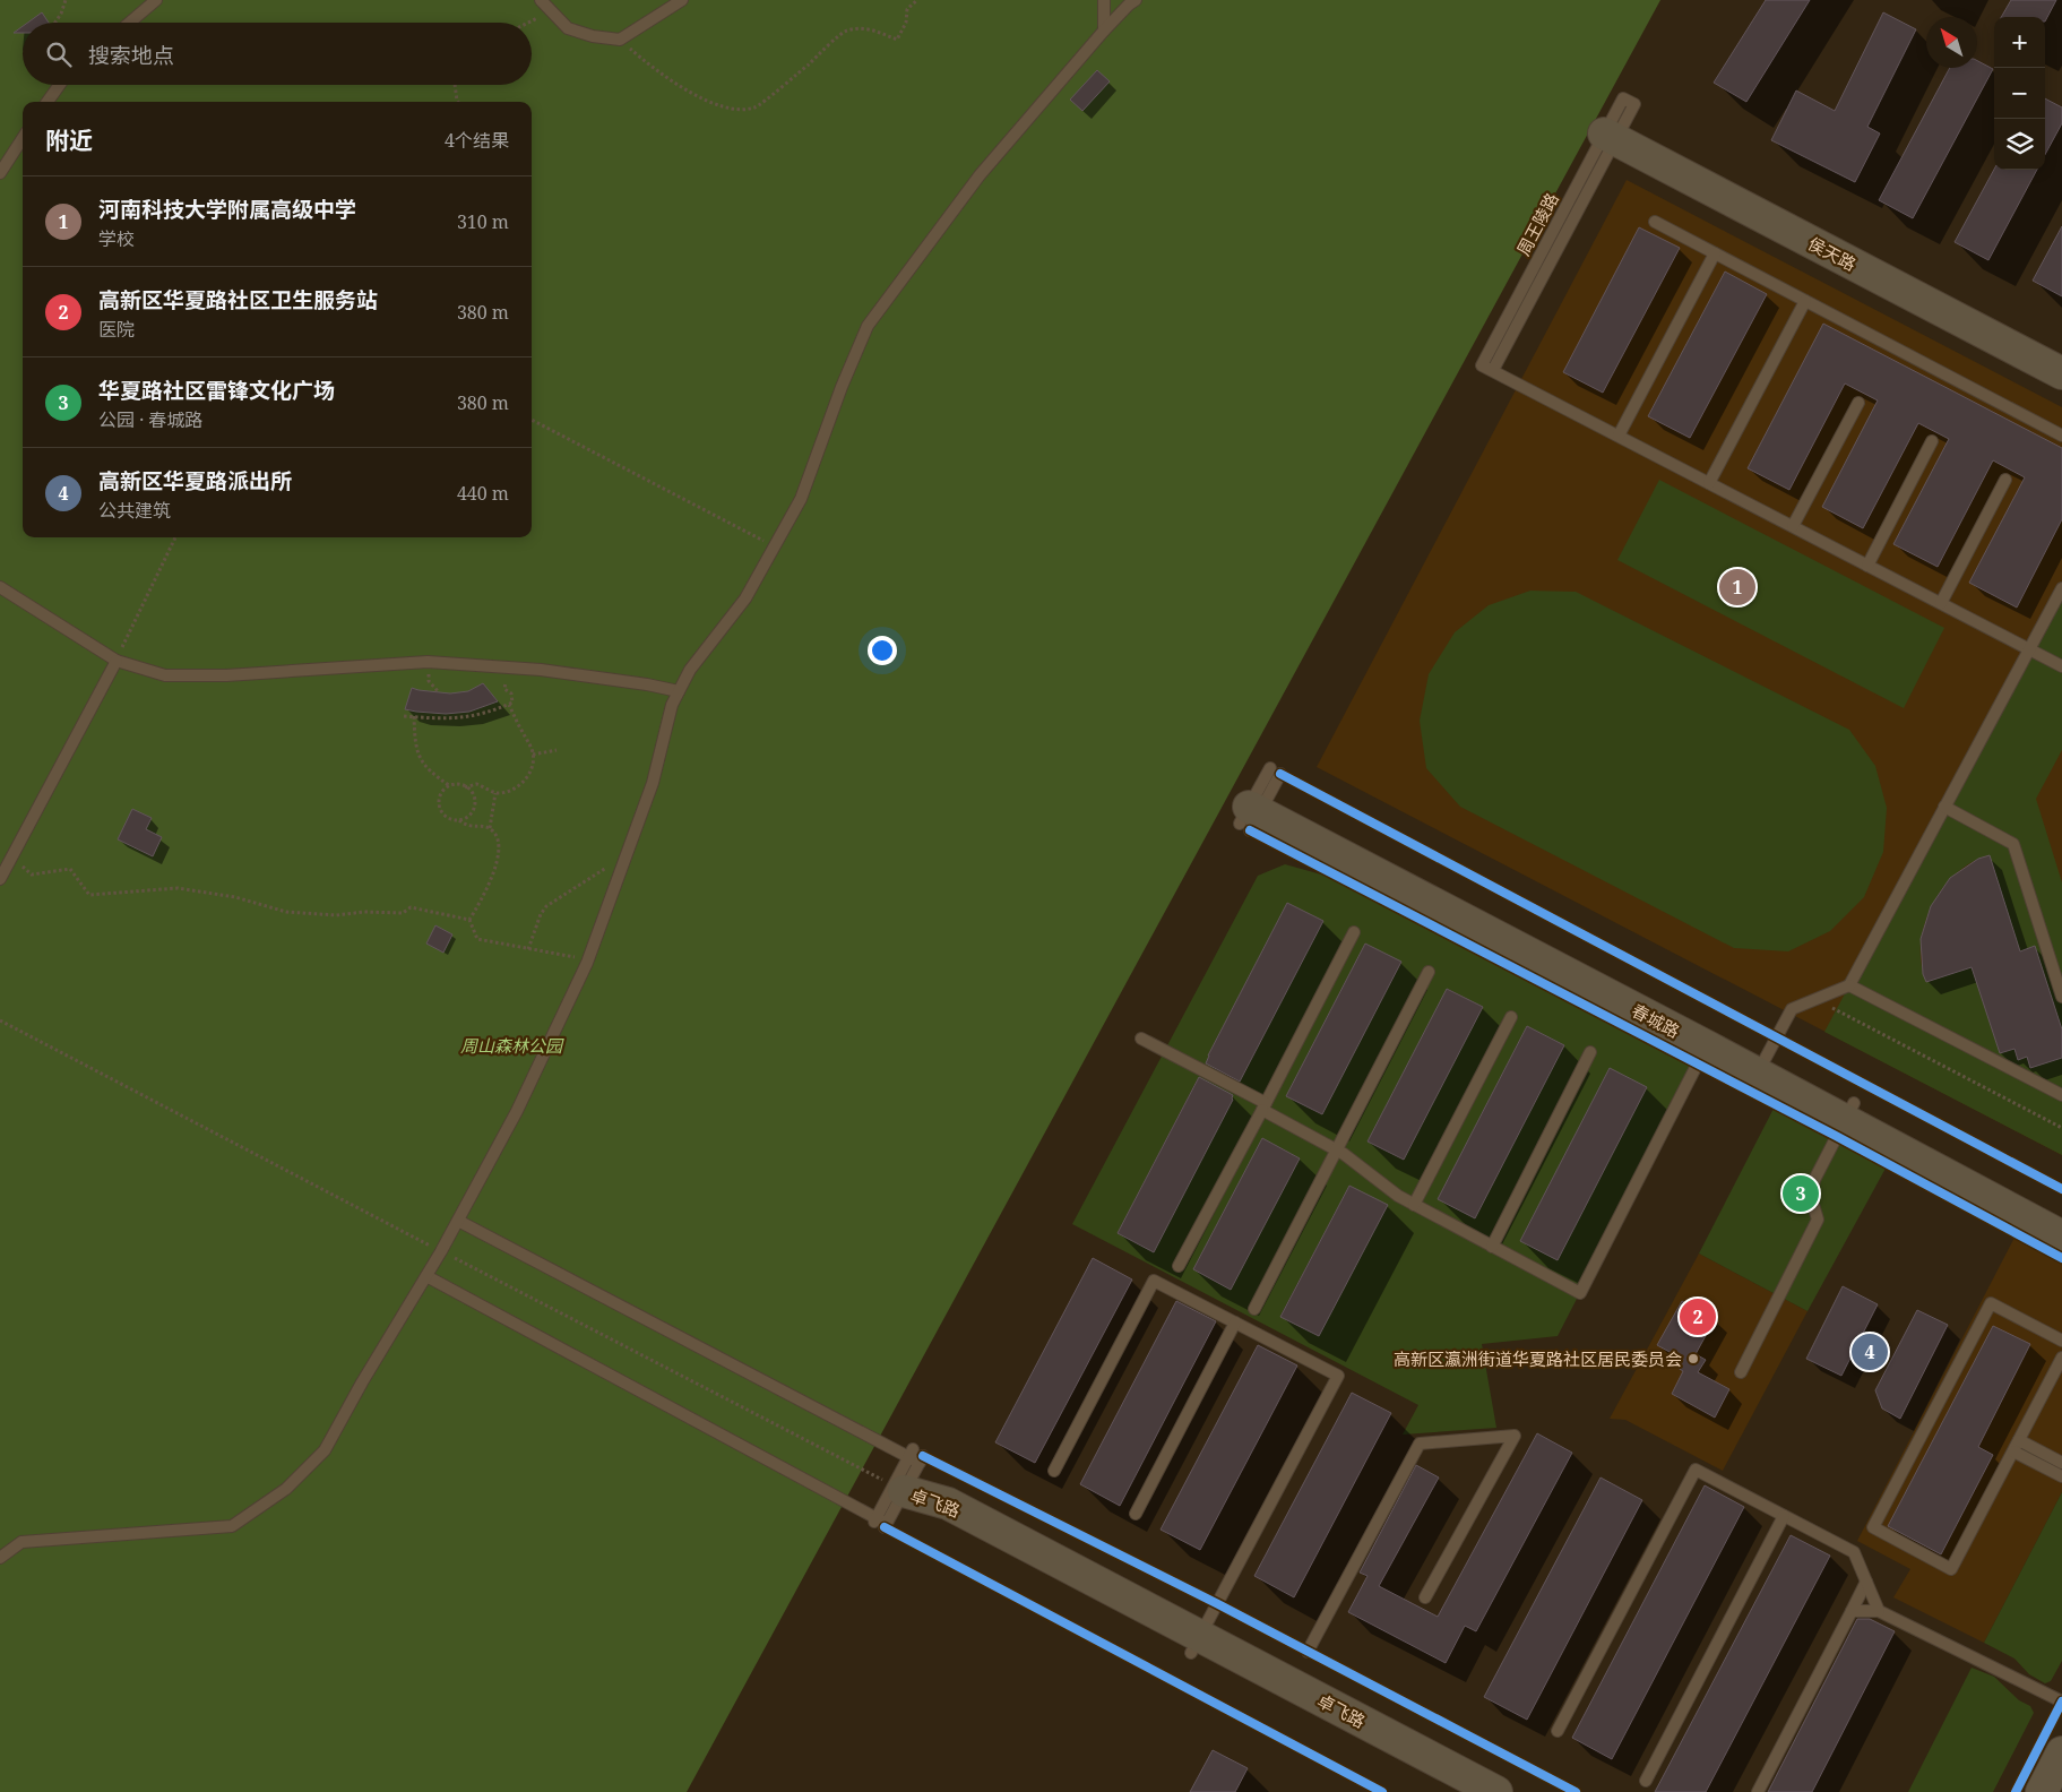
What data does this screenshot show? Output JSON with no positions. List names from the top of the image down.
{
  "streets": {
    "street": ["侯天路", "春城路", "卓飞路"],
    "lane": ["周王陵路"]
  },
  "crossings": [
    ["周王陵路", "侯天路"]
  ],
  "parks": ["周山森林公园"],
  "places": ["高新区瀛洲街道华夏路社区居民委员会"],
  "north": "top left",
  "page": {
    "map_buttons": ["+", "−"],
    "search": "搜索地点",
    "heading": ["附近", "4个结果"],
    "list": [
      {
        "mark": "1",
        "name": "河南科技大学附属高级中学",
        "note": "学校",
        "value": "310 m"
      },
      {
        "mark": "2",
        "name": "高新区华夏路社区卫生服务站",
        "note": "医院",
        "value": "380 m"
      },
      {
        "mark": "3",
        "name": "华夏路社区雷锋文化广场",
        "note": "公园 · 春城路",
        "value": "380 m"
      },
      {
        "mark": "4",
        "name": "高新区华夏路派出所",
        "note": "公共建筑",
        "value": "440 m"
      }
    ],
    "pins": [
      "1",
      "3",
      "2",
      "4"
    ]
  }
}
